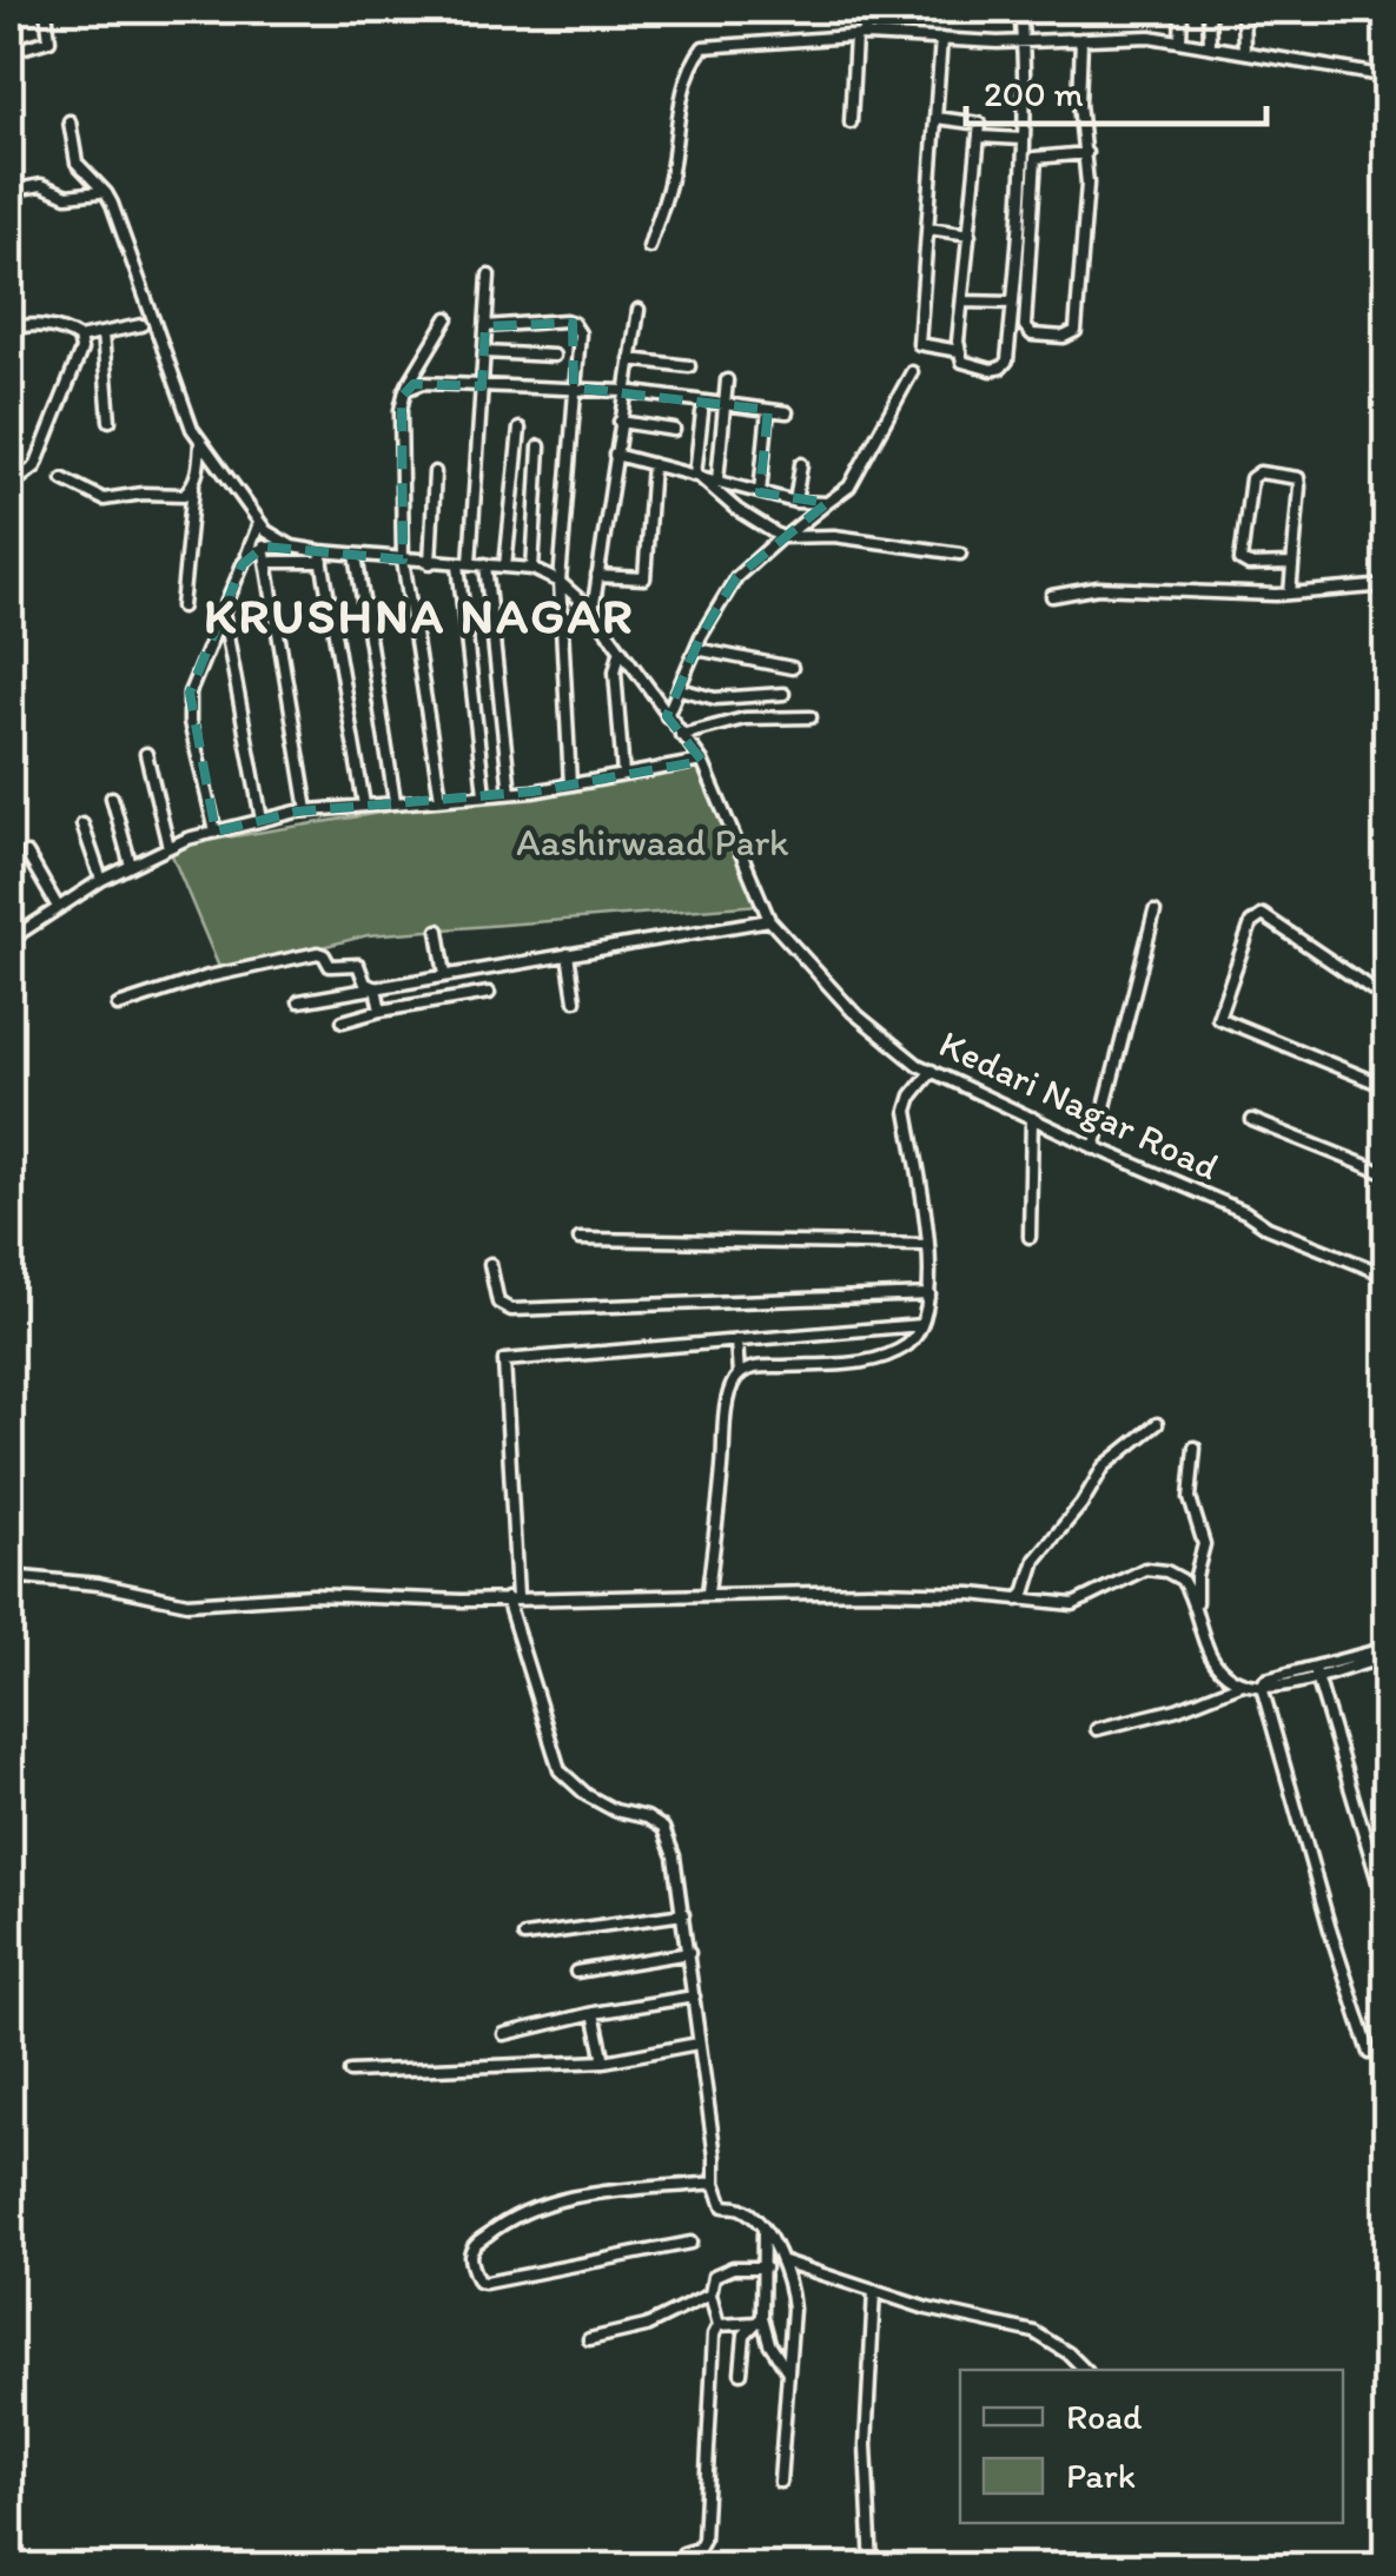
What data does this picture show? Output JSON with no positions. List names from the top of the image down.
{
  "streets": {
    "street": ["Kedari Nagar Road"]
  },
  "districts": ["KRUSHNA NAGAR"],
  "parks": ["Aashirwaad Park"],
  "legend": ["Road", "Park"],
  "scale_bar": "200 m"
}
